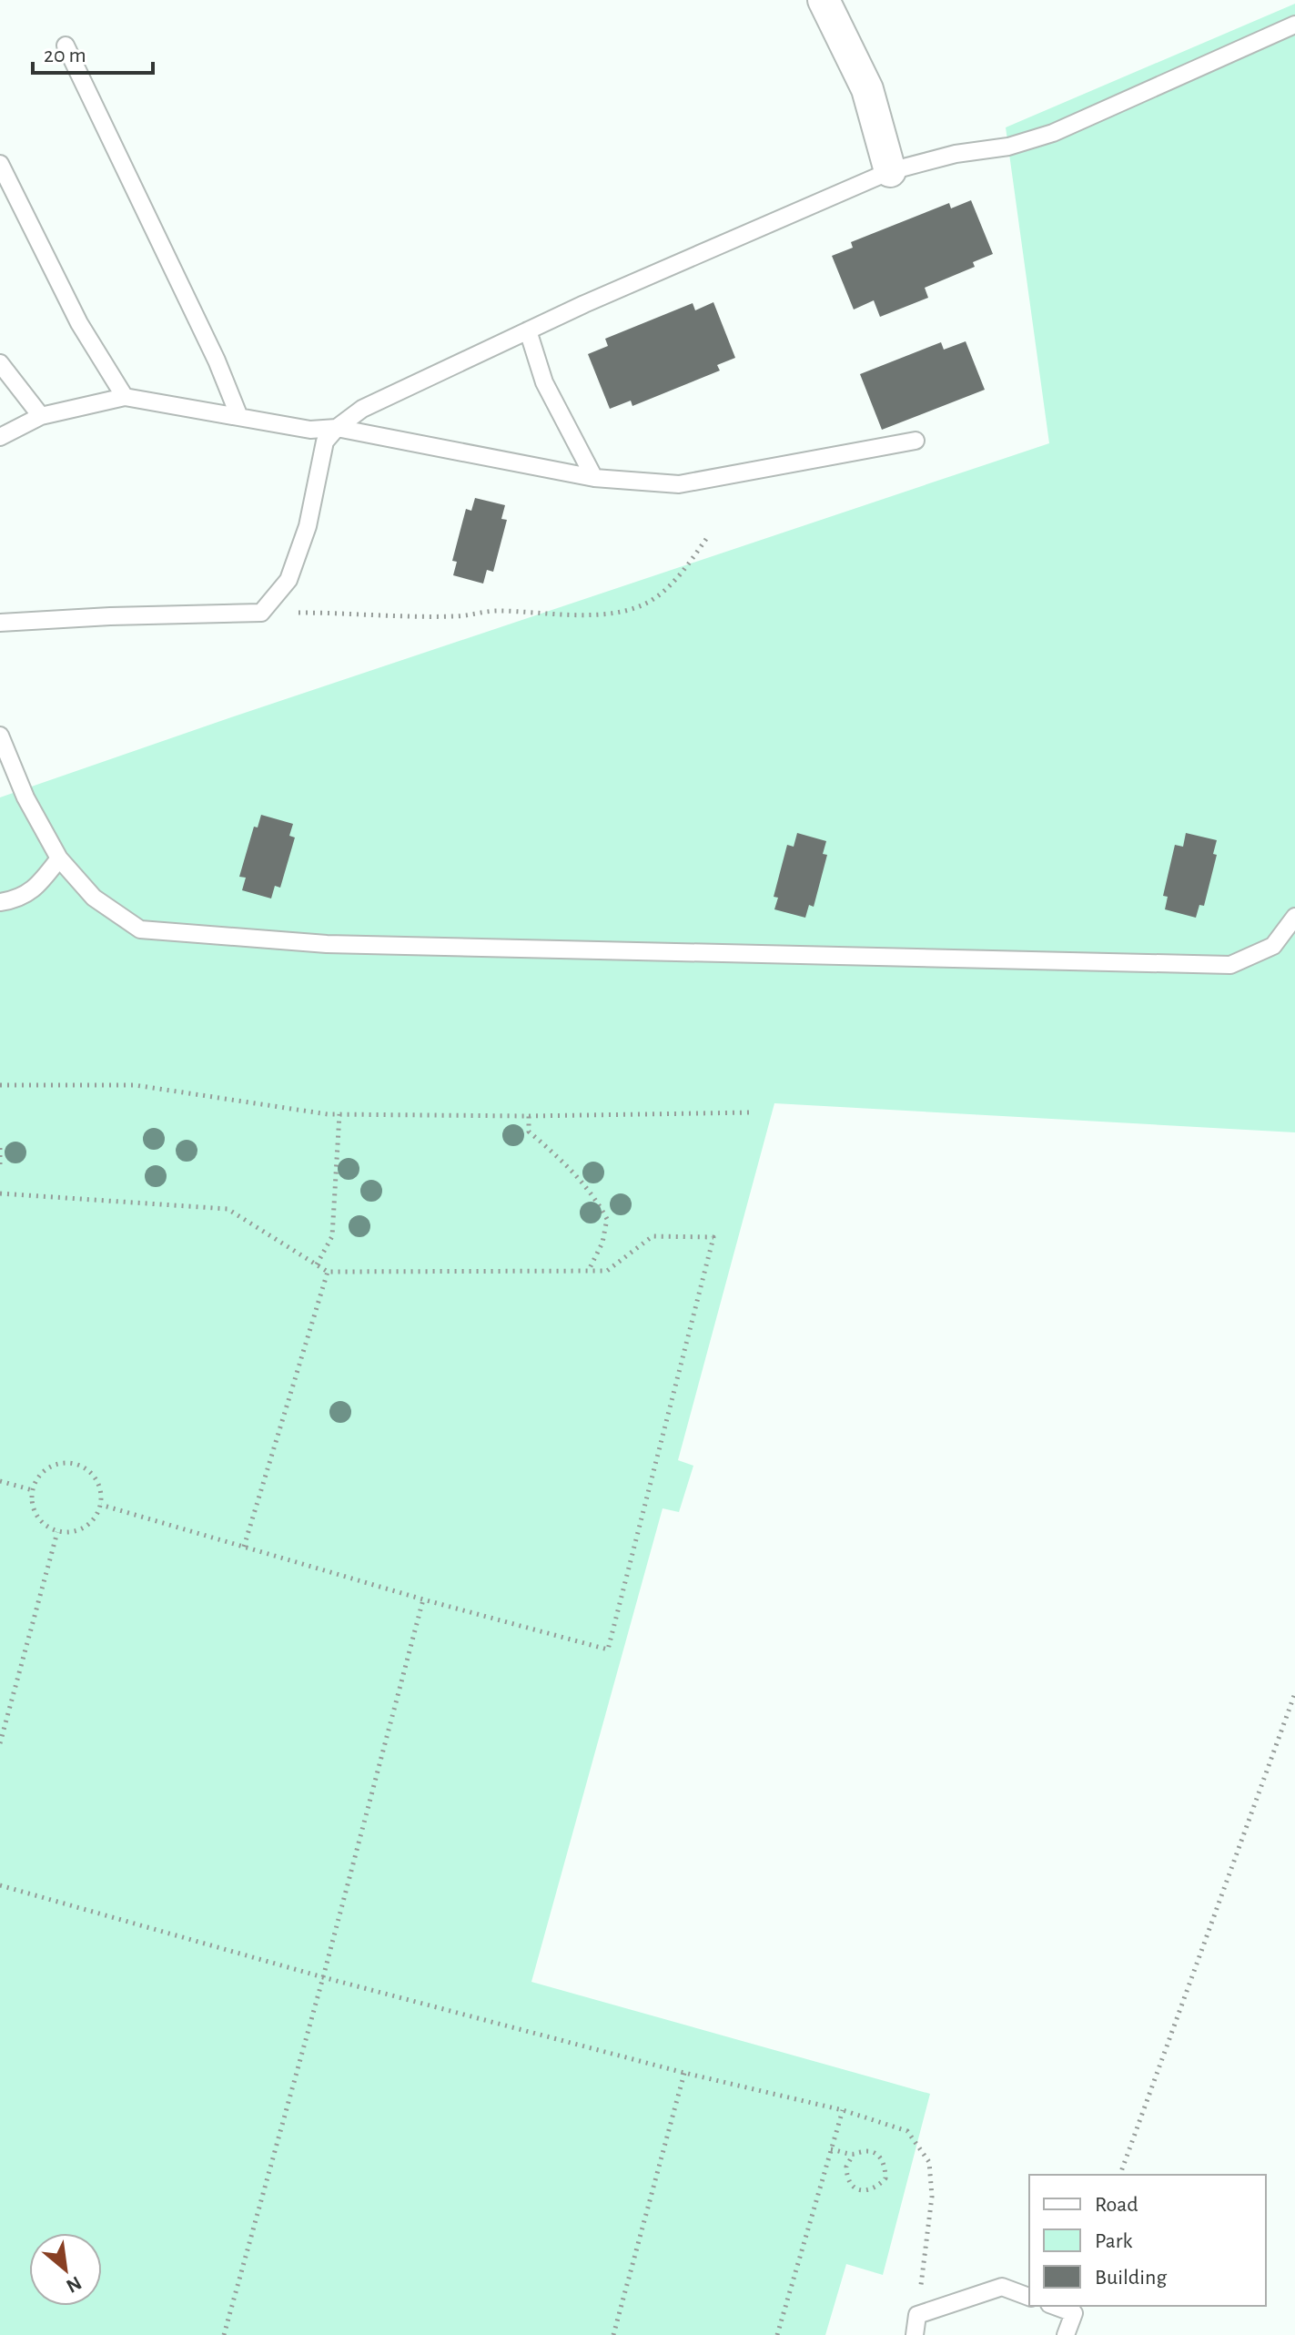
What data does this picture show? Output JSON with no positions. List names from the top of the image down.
{
  "legend": ["Road", "Park", "Building"],
  "scale_bar": "20 m",
  "north": "bottom right"
}
